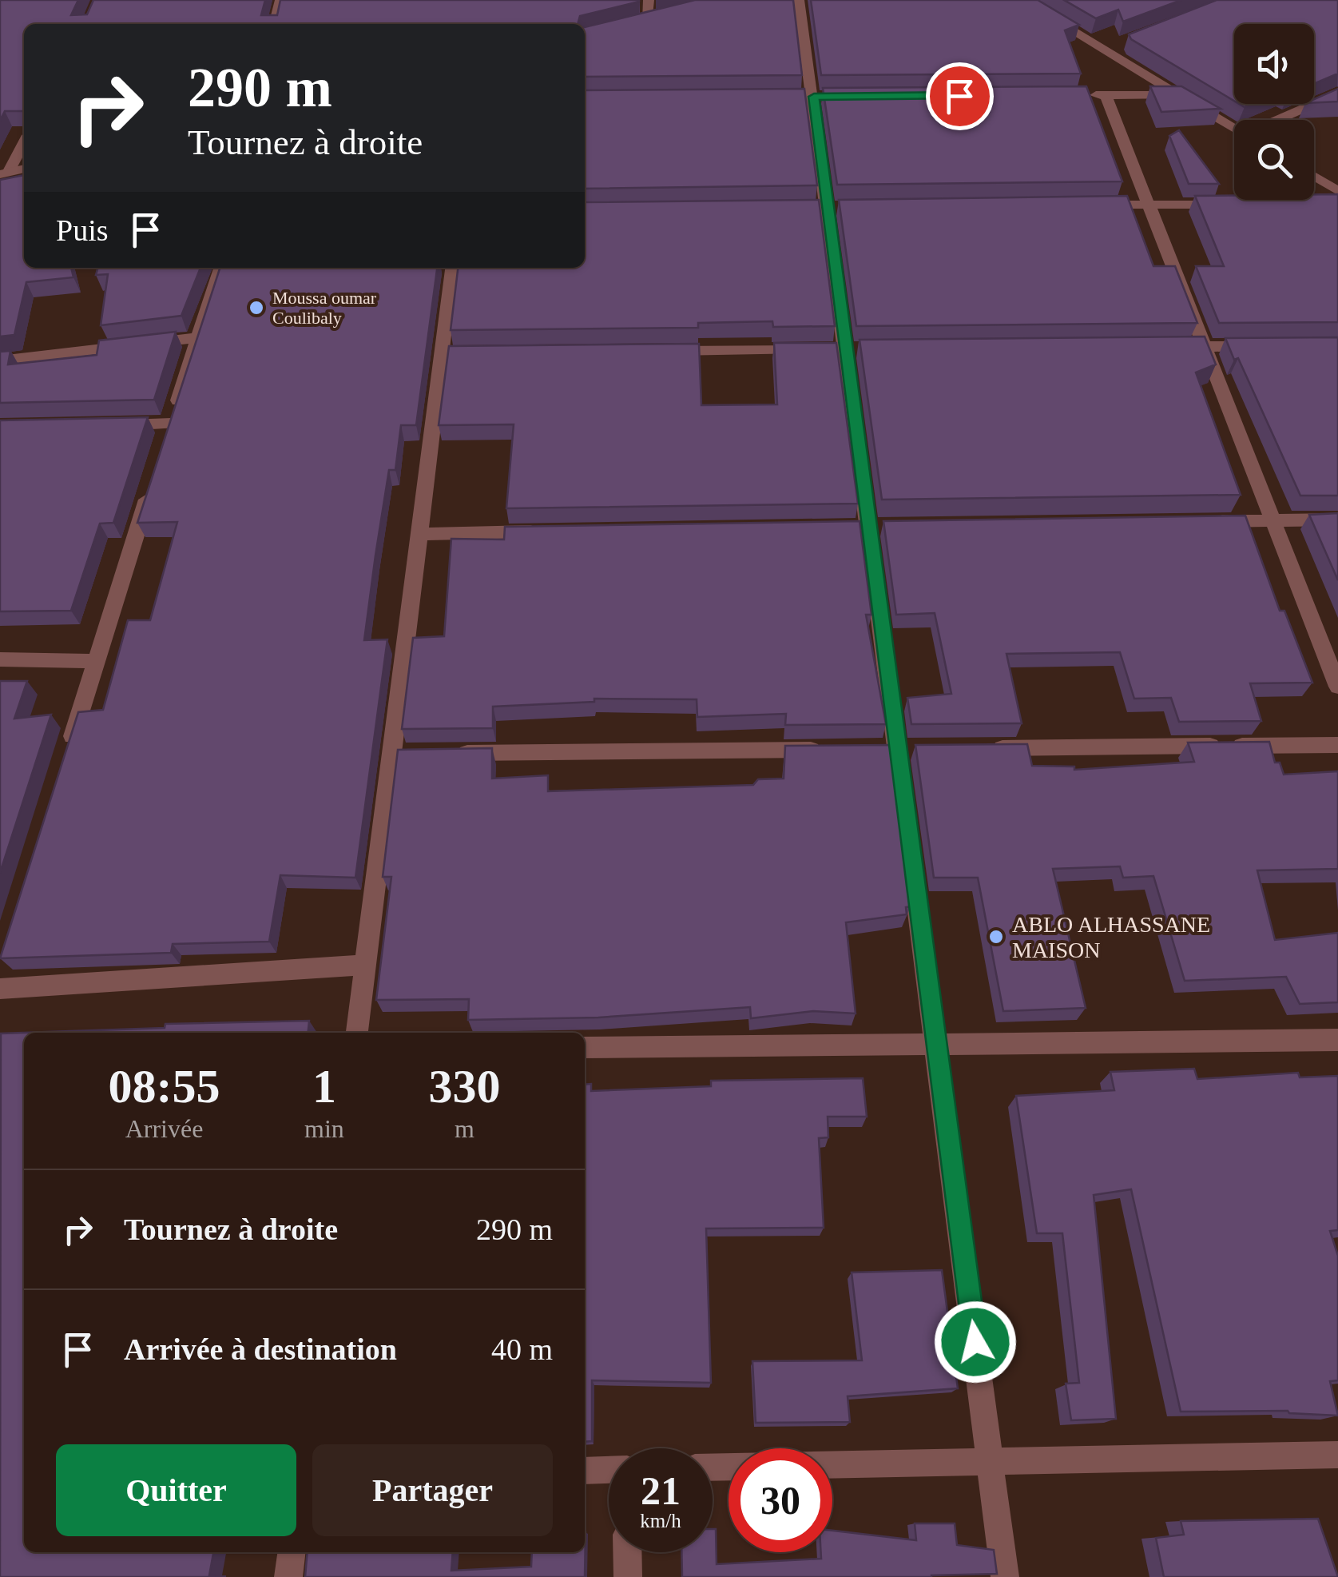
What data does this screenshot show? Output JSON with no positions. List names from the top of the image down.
{
  "places": ["Moussa oumar Coulibaly", "ABLO ALHASSANE MAISON"],
  "page": {
    "turn": ["290 m", "Tournez à droite"],
    "then": "Puis",
    "eta": [
      "08:55",
      "Arrivée",
      "1",
      "min",
      "330",
      "m"
    ],
    "list": [
      {
        "name": "Tournez à droite",
        "value": "290 m"
      },
      {
        "name": "Arrivée à destination",
        "value": "40 m"
      }
    ],
    "buttons": ["Quitter", "Partager"],
    "speed": "21 km/h",
    "limit": "30"
  }
}
